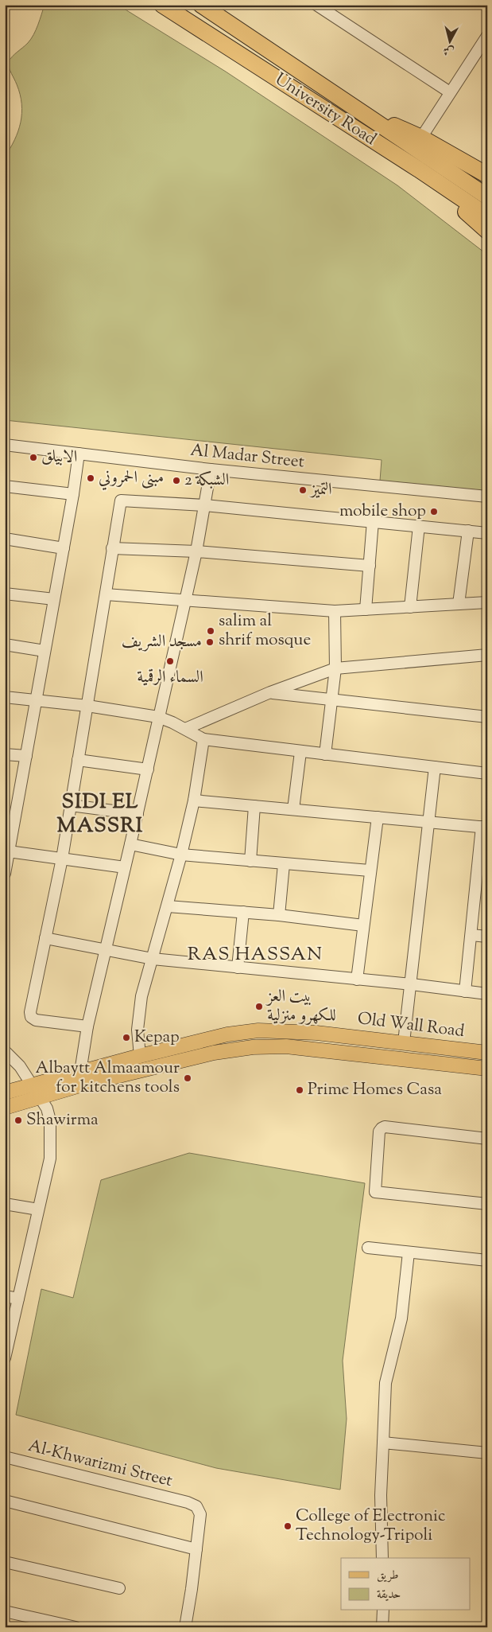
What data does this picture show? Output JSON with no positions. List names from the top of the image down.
{
  "streets": {
    "highway": ["University Road"],
    "main road": ["Old Wall Road"],
    "street": ["Al Madar Street", "Al-Khwarizmi Street"]
  },
  "districts": ["SIDI EL MASSRI", "RAS HASSAN"],
  "places": [
    "الابيلق",
    "مبنى الحمروني",
    "الشبكة 2",
    "التميز",
    "mobile shop",
    "salim al shrif mosque",
    "مسجد الشريف",
    "السماء الرقمية",
    "بيت العز للكهرو منزلية",
    "Kepap",
    "Albaytt Almaamour for kitchens tools",
    "Prime Homes Casa",
    "Shawirma",
    "College of Electronic Technology-Tripoli"
  ],
  "legend": ["طريق", "حديقة"],
  "north": "bottom"
}
